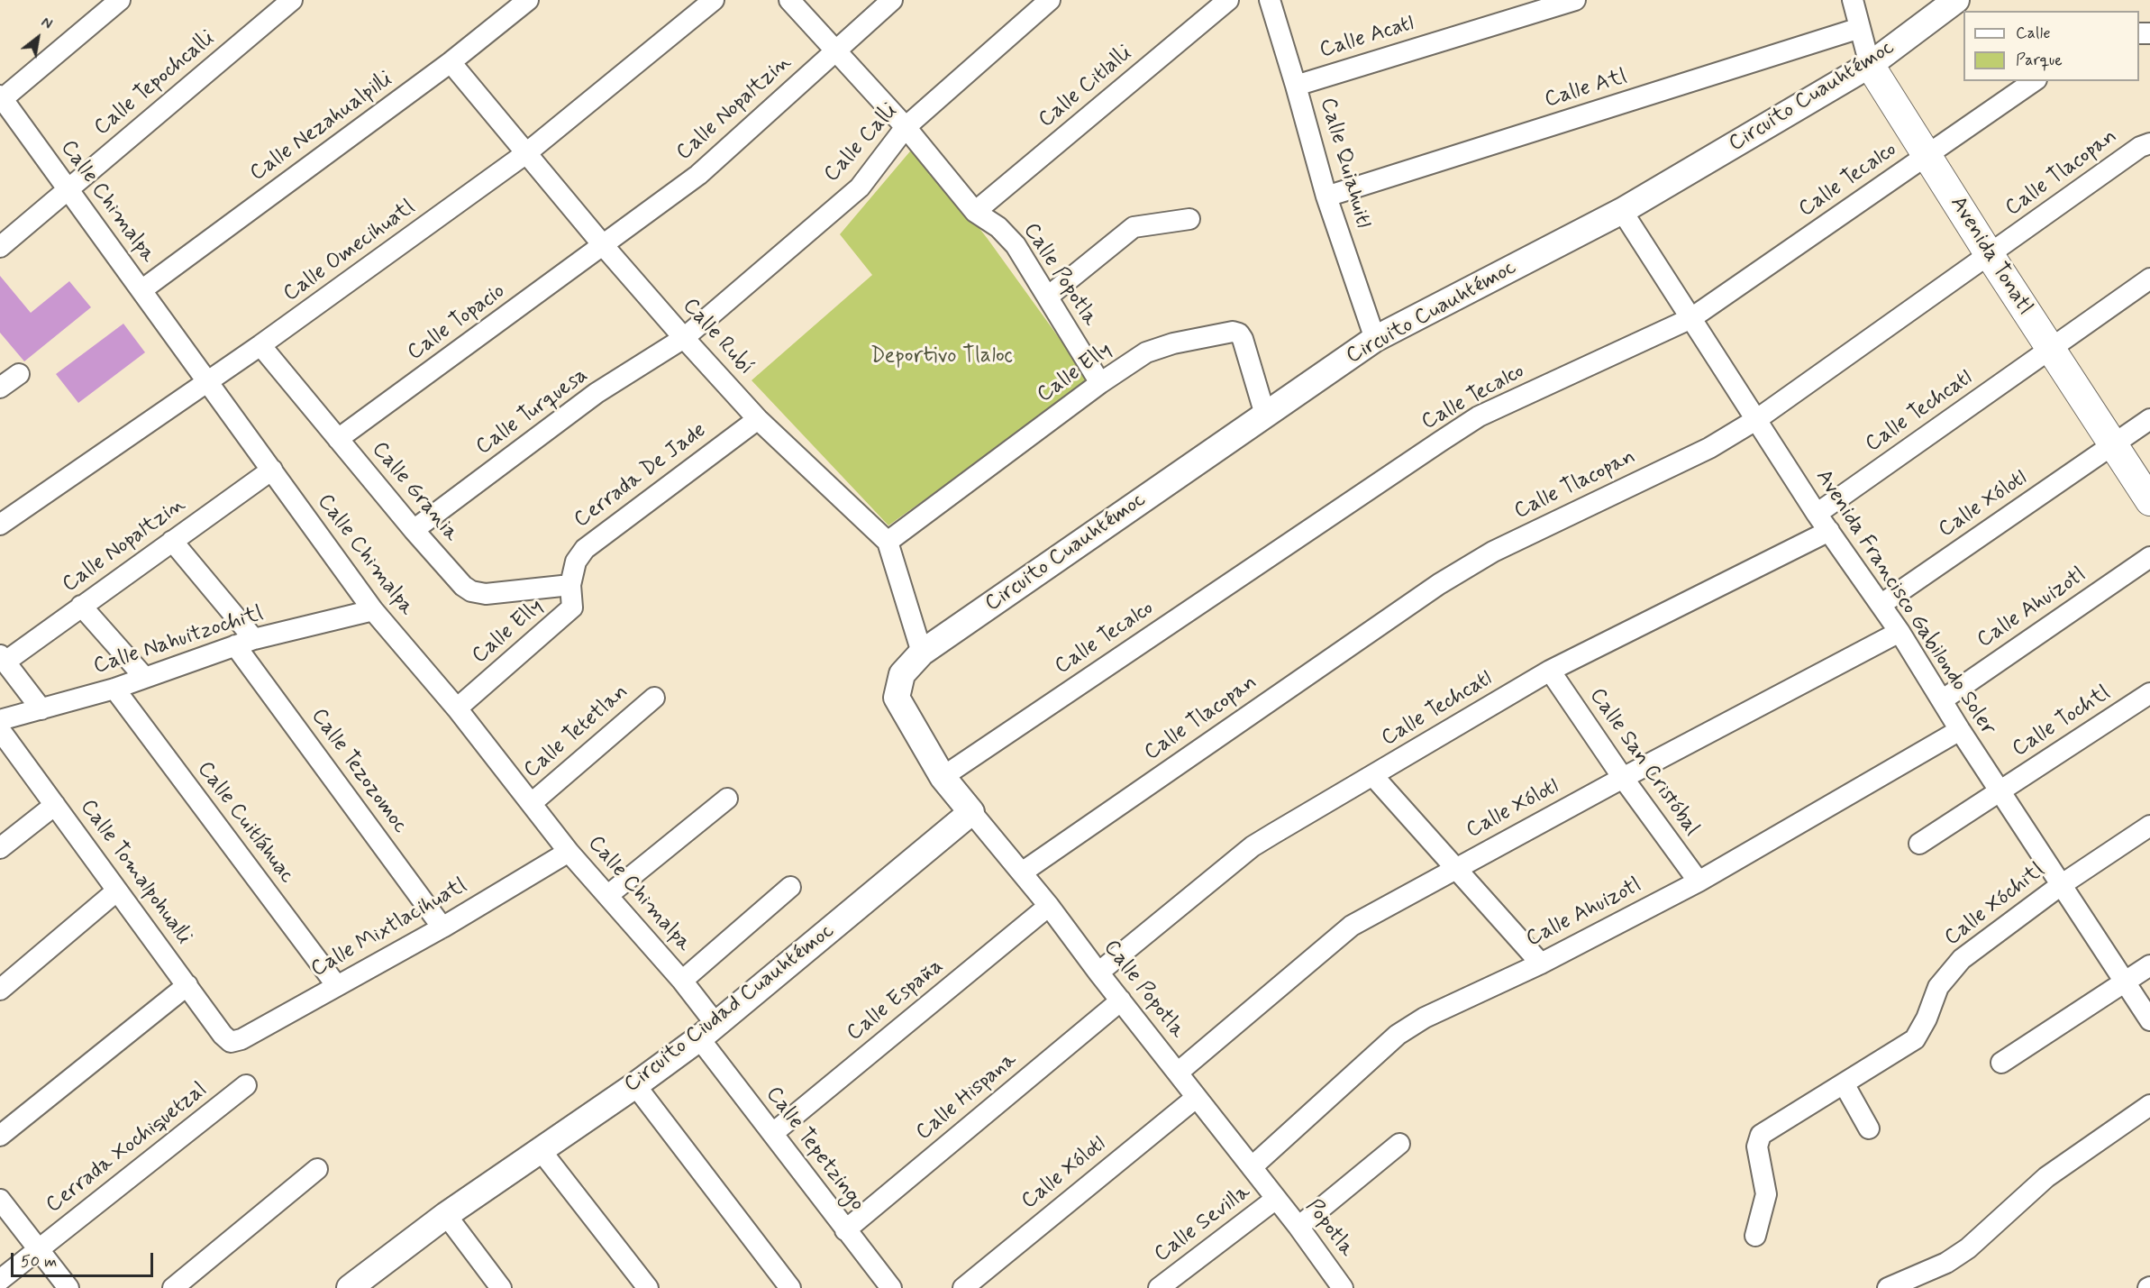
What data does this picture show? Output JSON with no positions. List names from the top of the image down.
{
  "streets": {
    "main road": ["Avenida Tonatl"],
    "street": [
      "Calle Acatl",
      "Calle Tepochcalli",
      "Calle Citlalli",
      "Calle Atl",
      "Circuito Cuauhtémoc",
      "Calle Nopaltzin",
      "Calle Nezahualpilli",
      "Calle Calli",
      "Calle Quiahuitl",
      "Calle Tlacopan",
      "Calle Tecalco",
      "Calle Chimalpa",
      "Calle Omecihuatl",
      "Calle Popotla",
      "Calle Topacio",
      "Calle Rubí",
      "Calle Elly",
      "Calle Turquesa",
      "Calle Techcatl",
      "Cerrada De Jade",
      "Calle Grania",
      "Calle Xólotl",
      "Avenida Francisco Gabilondo Soler",
      "Calle Ahuizotl",
      "Calle Nahuitzochitl",
      "Calle Tochtl",
      "Calle Tetetlan",
      "Calle San Cristóbal",
      "Calle Tezozomoc",
      "Calle Cuitláhuac",
      "Calle Tomalpohualli",
      "Calle Xóchitl",
      "Calle Mixtlacihuatl",
      "Calle España",
      "Circuito Ciudad Cuauhtémoc",
      "Calle Hispana",
      "Cerrada Xochiquetzal",
      "Calle Tepetzingo",
      "Calle Sevilla",
      "Popotla"
    ]
  },
  "crossings": [
    ["Calle Acatl", "Calle Quiahuitl"],
    ["Calle Tepochcalli", "Calle Chimalpa"],
    ["Calle Citlalli", "Calle Popotla"],
    ["Calle Atl", "Calle Quiahuitl"],
    ["Calle Atl", "Avenida Tonatl"],
    ["Circuito Cuauhtémoc", "Calle Quiahuitl"],
    ["Circuito Cuauhtémoc", "Calle Tecalco"],
    ["Circuito Cuauhtémoc", "Avenida Tonatl"],
    ["Circuito Cuauhtémoc", "Calle Rubí"],
    ["Circuito Cuauhtémoc", "Calle Elly"],
    ["Circuito Cuauhtémoc", "Avenida Francisco Gabilondo Soler"],
    ["Calle Nopaltzin", "Calle Chimalpa"],
    ["Calle Nopaltzin", "Calle Popotla"],
    ["Calle Nopaltzin", "Calle Topacio"],
    ["Calle Nopaltzin", "Calle Rubí"],
    ["Calle Nopaltzin", "Calle Tezozomoc"],
    ["Calle Nezahualpilli", "Calle Chimalpa"],
    ["Calle Nezahualpilli", "Calle Rubí"],
    ["Calle Calli", "Calle Popotla"],
    ["Calle Calli", "Calle Rubí"],
    ["Calle Calli", "Calle Turquesa"],
    ["Calle Tlacopan", "Avenida Tonatl"],
    ["Calle Tlacopan", "Calle Popotla"],
    ["Calle Tlacopan", "Avenida Francisco Gabilondo Soler"],
    ["Calle Tecalco", "Avenida Tonatl"],
    ["Calle Tecalco", "Avenida Francisco Gabilondo Soler"],
    ["Calle Chimalpa", "Calle Omecihuatl"],
    ["Calle Chimalpa", "Calle Elly"],
    ["Calle Chimalpa", "Calle Nahuitzochitl"],
    ["Calle Chimalpa", "Calle Tetetlan"],
    ["Calle Chimalpa", "Calle Mixtlacihuatl"],
    ["Calle Chimalpa", "Circuito Ciudad Cuauhtémoc"],
    ["Calle Chimalpa", "Calle Tepetzingo"],
    ["Calle Omecihuatl", "Calle Rubí"],
    ["Calle Omecihuatl", "Calle Grania"],
    ["Avenida Tonatl", "Calle Techcatl"],
    ["Avenida Tonatl", "Calle Xólotl"],
    ["Calle Popotla", "Calle Elly"],
    ["Calle Popotla", "Calle Techcatl"],
    ["Calle Popotla", "Calle Xólotl"],
    ["Calle Popotla", "Calle Ahuizotl"],
    ["Calle Popotla", "Calle España"],
    ["Calle Popotla", "Circuito Ciudad Cuauhtémoc"],
    ["Calle Popotla", "Calle Hispana"],
    ["Calle Popotla", "Calle Sevilla"],
    ["Calle Popotla", "Popotla"],
    ["Calle Topacio", "Calle Rubí"],
    ["Calle Topacio", "Calle Grania"],
    ["Calle Rubí", "Calle Elly"],
    ["Calle Rubí", "Calle Turquesa"],
    ["Calle Rubí", "Cerrada De Jade"],
    ["Calle Elly", "Cerrada De Jade"],
    ["Calle Elly", "Calle Grania"],
    ["Calle Turquesa", "Calle Grania"],
    ["Calle Techcatl", "Avenida Francisco Gabilondo Soler"],
    ["Calle Techcatl", "Calle San Cristóbal"],
    ["Cerrada De Jade", "Calle Grania"],
    ["Calle Xólotl", "Avenida Francisco Gabilondo Soler"],
    ["Calle Xólotl", "Calle San Cristóbal"],
    ["Avenida Francisco Gabilondo Soler", "Calle Ahuizotl"],
    ["Avenida Francisco Gabilondo Soler", "Calle Tochtl"],
    ["Avenida Francisco Gabilondo Soler", "Calle Xóchitl"],
    ["Calle Ahuizotl", "Calle San Cristóbal"],
    ["Calle Nahuitzochitl", "Calle Tezozomoc"],
    ["Calle Nahuitzochitl", "Calle Cuitláhuac"],
    ["Calle Tezozomoc", "Calle Mixtlacihuatl"],
    ["Calle Cuitláhuac", "Calle Mixtlacihuatl"],
    ["Calle Tomalpohualli", "Calle Mixtlacihuatl"],
    ["Calle España", "Calle Tepetzingo"],
    ["Circuito Ciudad Cuauhtémoc", "Calle Tepetzingo"],
    ["Calle Hispana", "Calle Tepetzingo"],
    ["Calle Sevilla", "Popotla"]
  ],
  "parks": ["Deportivo Tlaloc"],
  "legend": ["Calle", "Parque"],
  "scale_bar": "50 m",
  "north": "top right"
}
